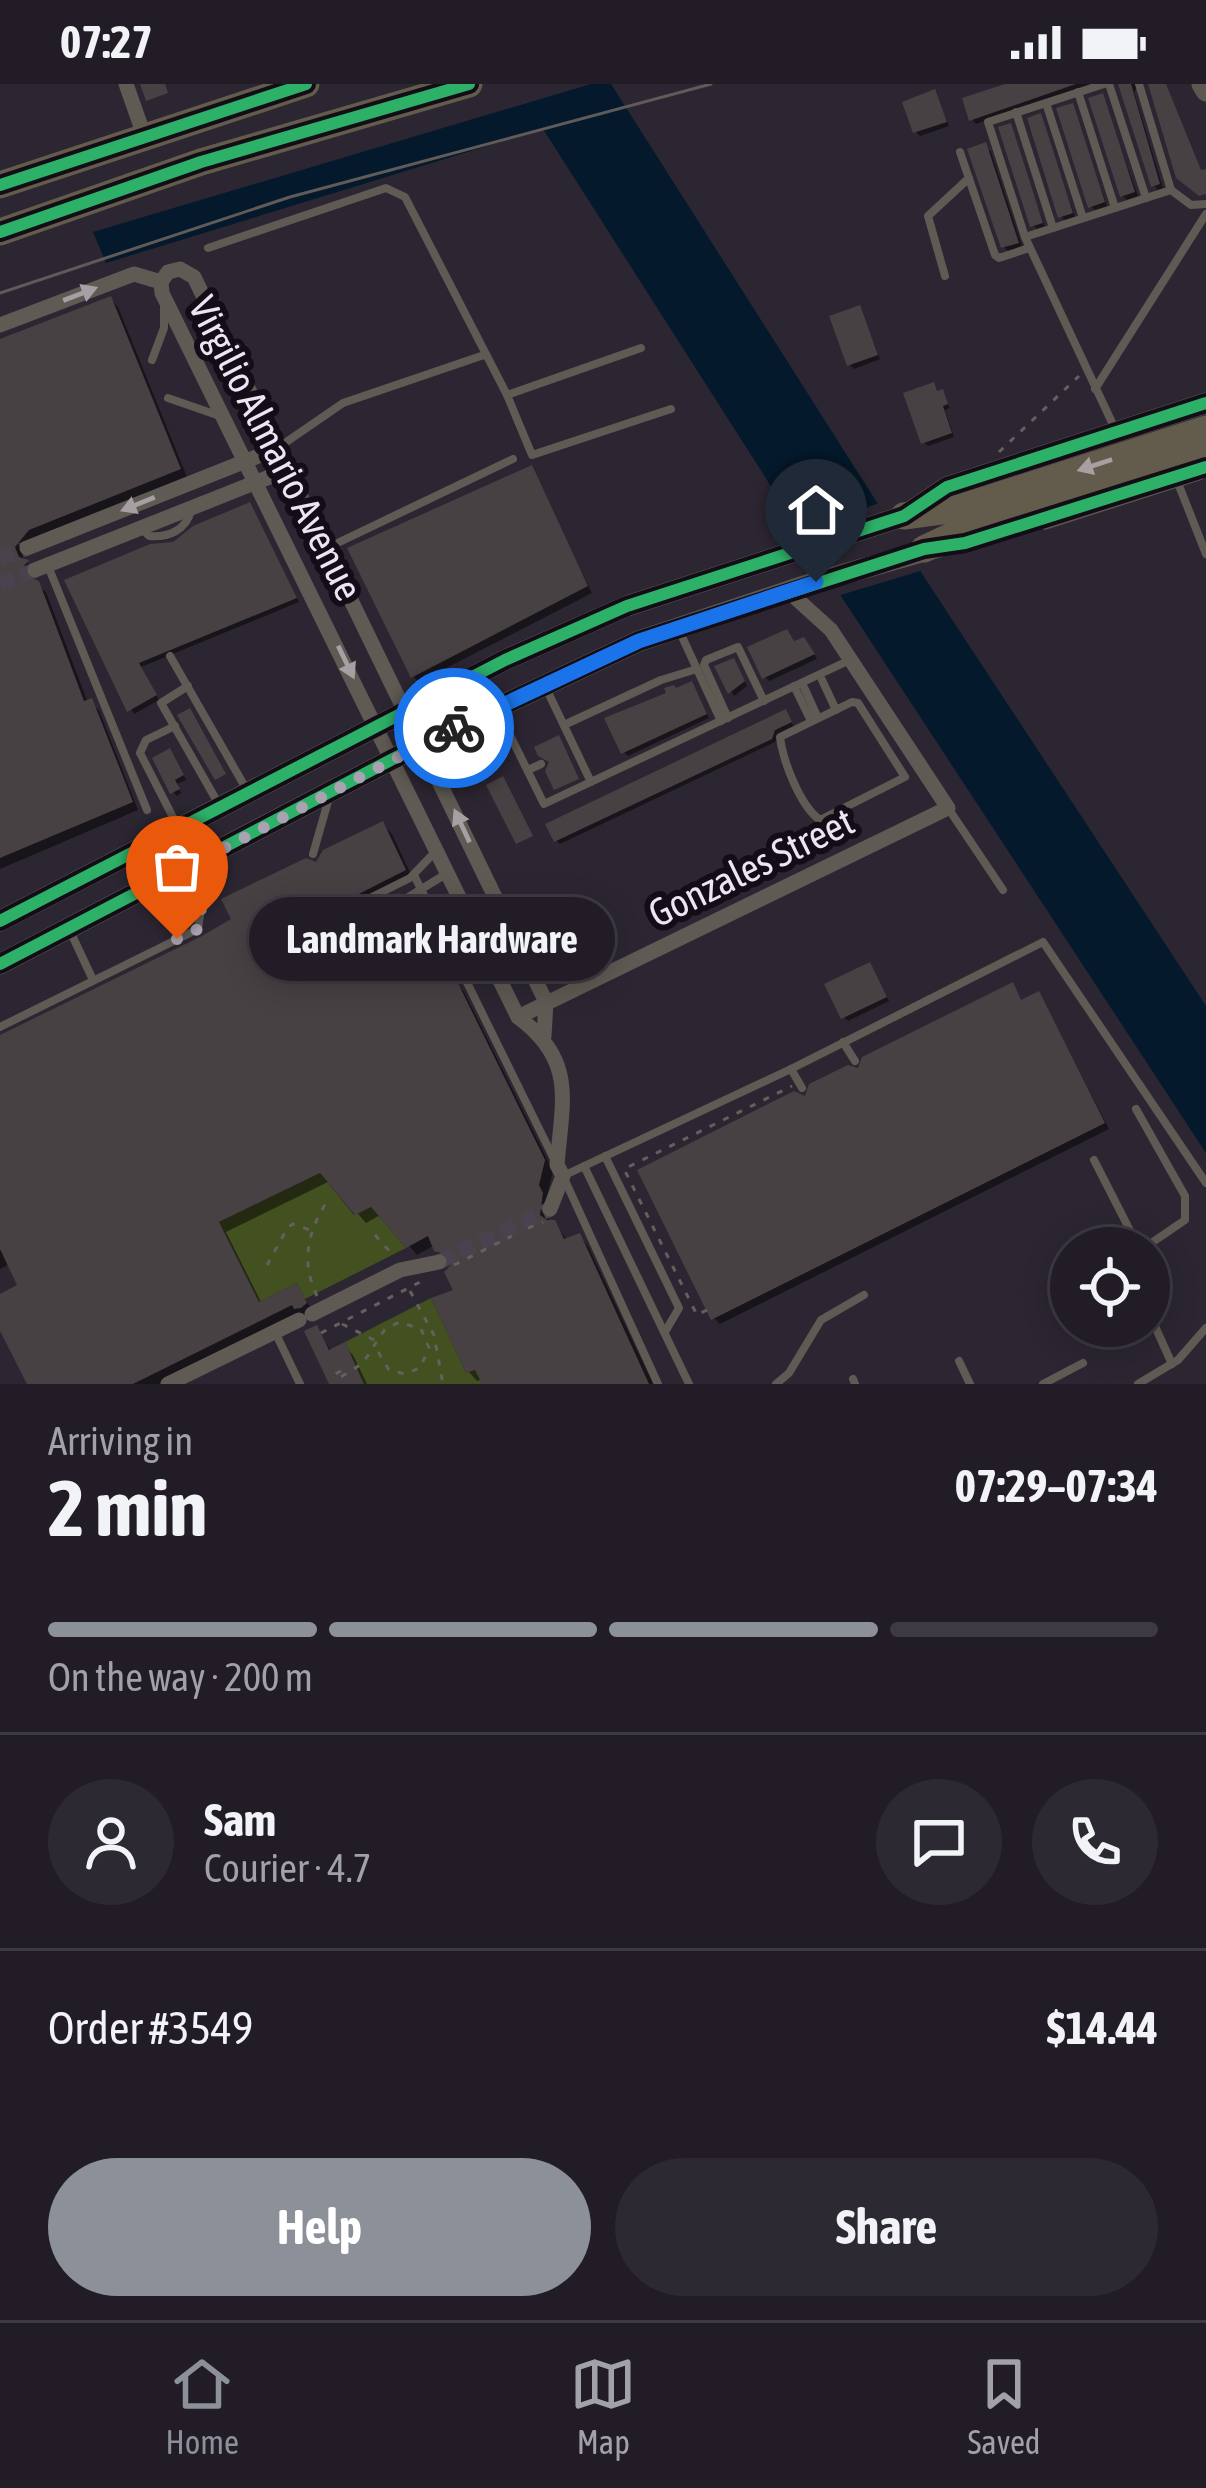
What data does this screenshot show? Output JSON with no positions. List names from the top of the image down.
{
  "streets": {
    "street": ["Virgilio Almario Avenue", "Gonzales Street"]
  },
  "crossings": [
    ["Virgilio Almario Avenue", "Gonzales Street"]
  ],
  "places": ["Landmark Hardware"],
  "page": {
    "status": "07:27",
    "bubble": "Landmark Hardware",
    "heading": ["2 min", "Arriving in", "07:29–07:34"],
    "panel": [
      "Sam",
      "Courier · 4.7",
      "Order #3549",
      "$14.44"
    ],
    "bar": "On the way · 200 m",
    "buttons": ["Help", "Share"],
    "tabs": ["Home", "Map", "Saved"]
  }
}
